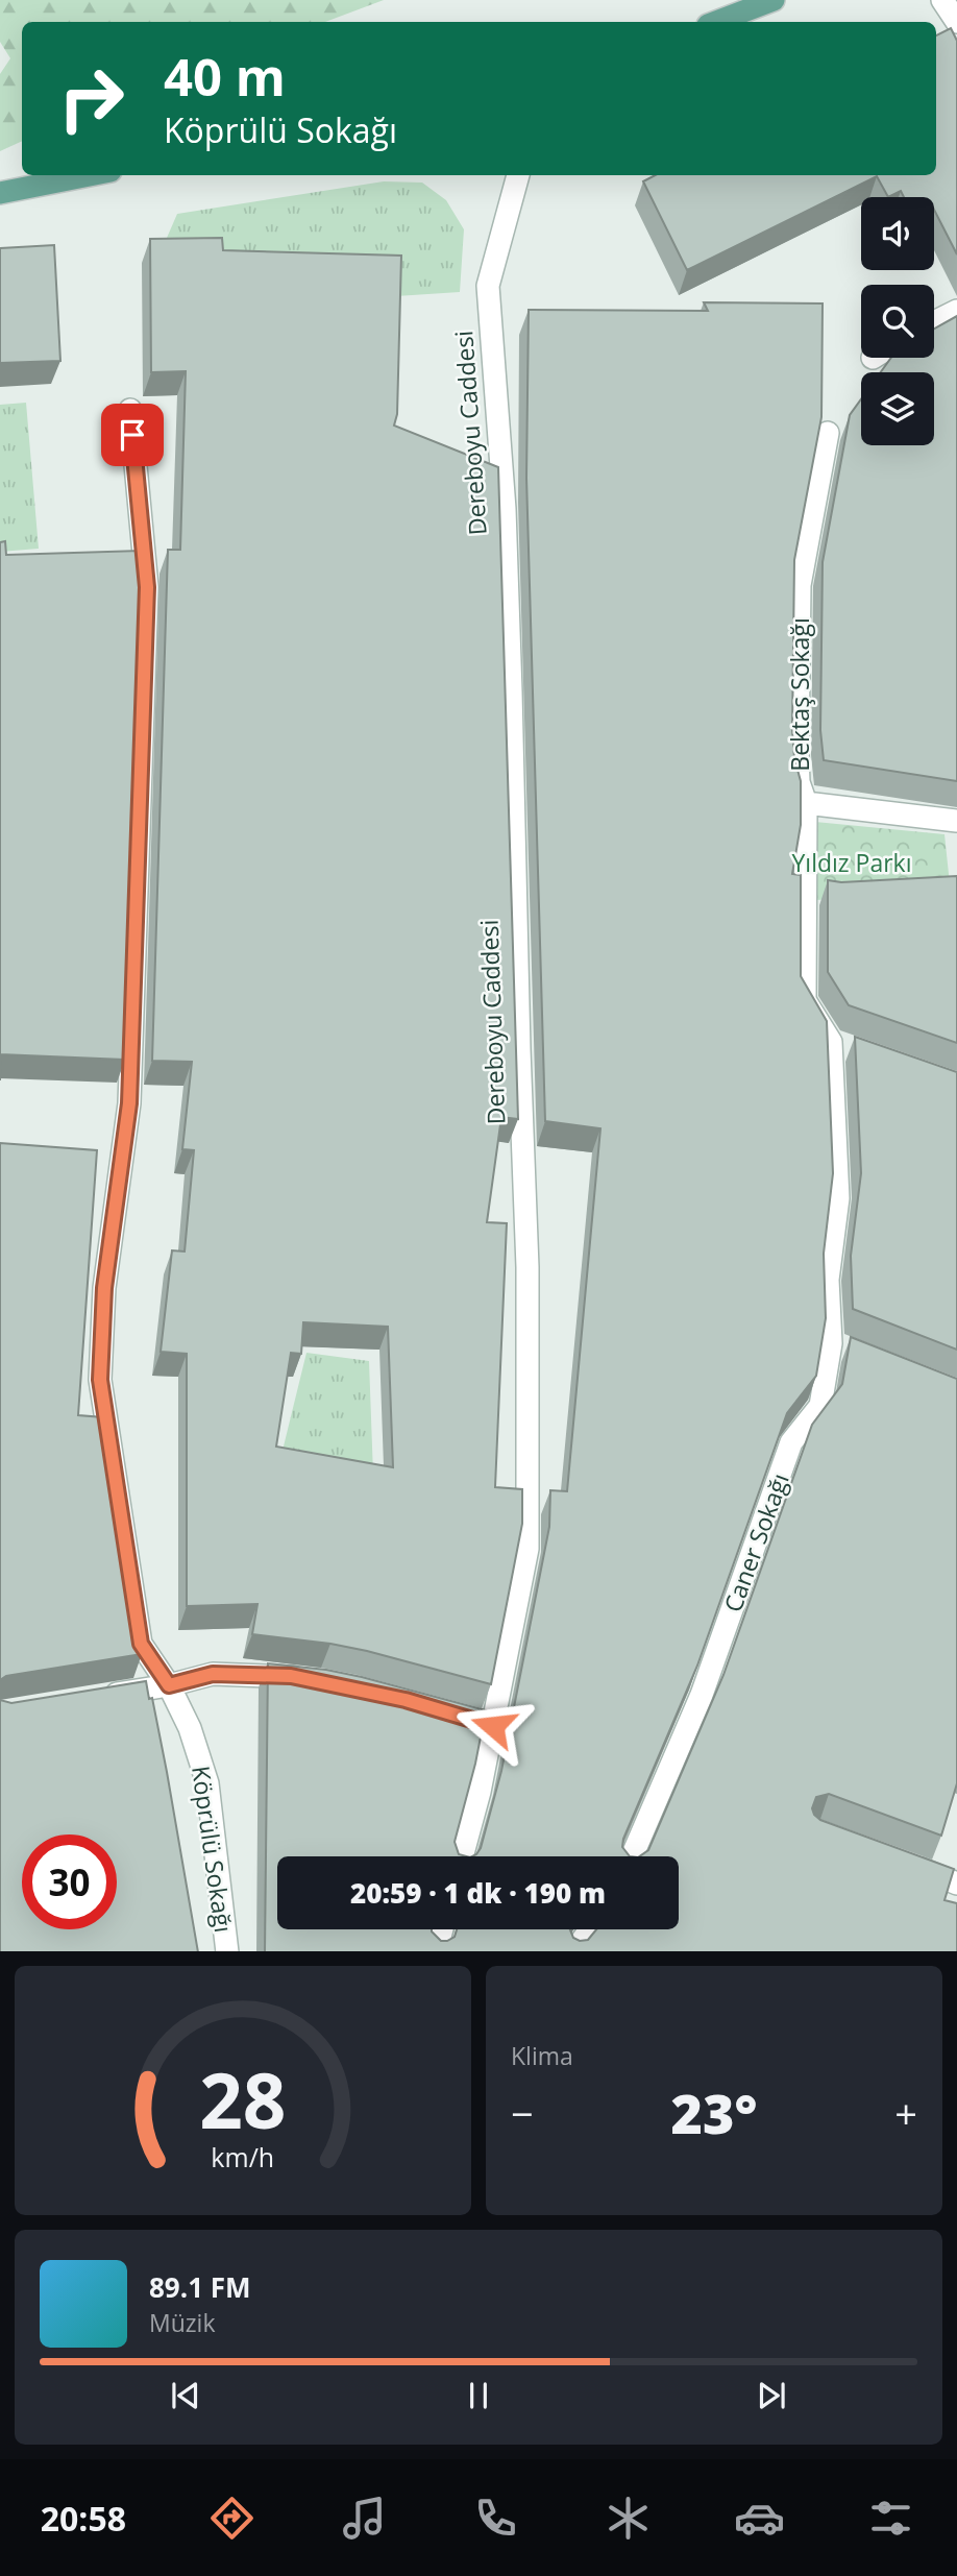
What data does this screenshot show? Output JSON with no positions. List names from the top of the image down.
{
  "streets": {
    "street": [
      "Dereboyu Caddesi",
      "Bektaş Sokağı",
      "Caner Sokağı",
      "Köprülü Sokağı"
    ]
  },
  "crossings": [
    ["Bektaş Sokağı", "Caner Sokağı"]
  ],
  "parks": ["Yıldız Parkı"],
  "page": {
    "turn": ["40 m", "Köprülü Sokağı"],
    "limit": "30",
    "trip": "20:59 · 1 dk · 190 m",
    "tile": "Klima",
    "heat": ["−", "23°", "+"],
    "song": ["89.1 FM", "Müzik"],
    "tabs": "20:58",
    "gauge": ["28", "km/h"]
  }
}
